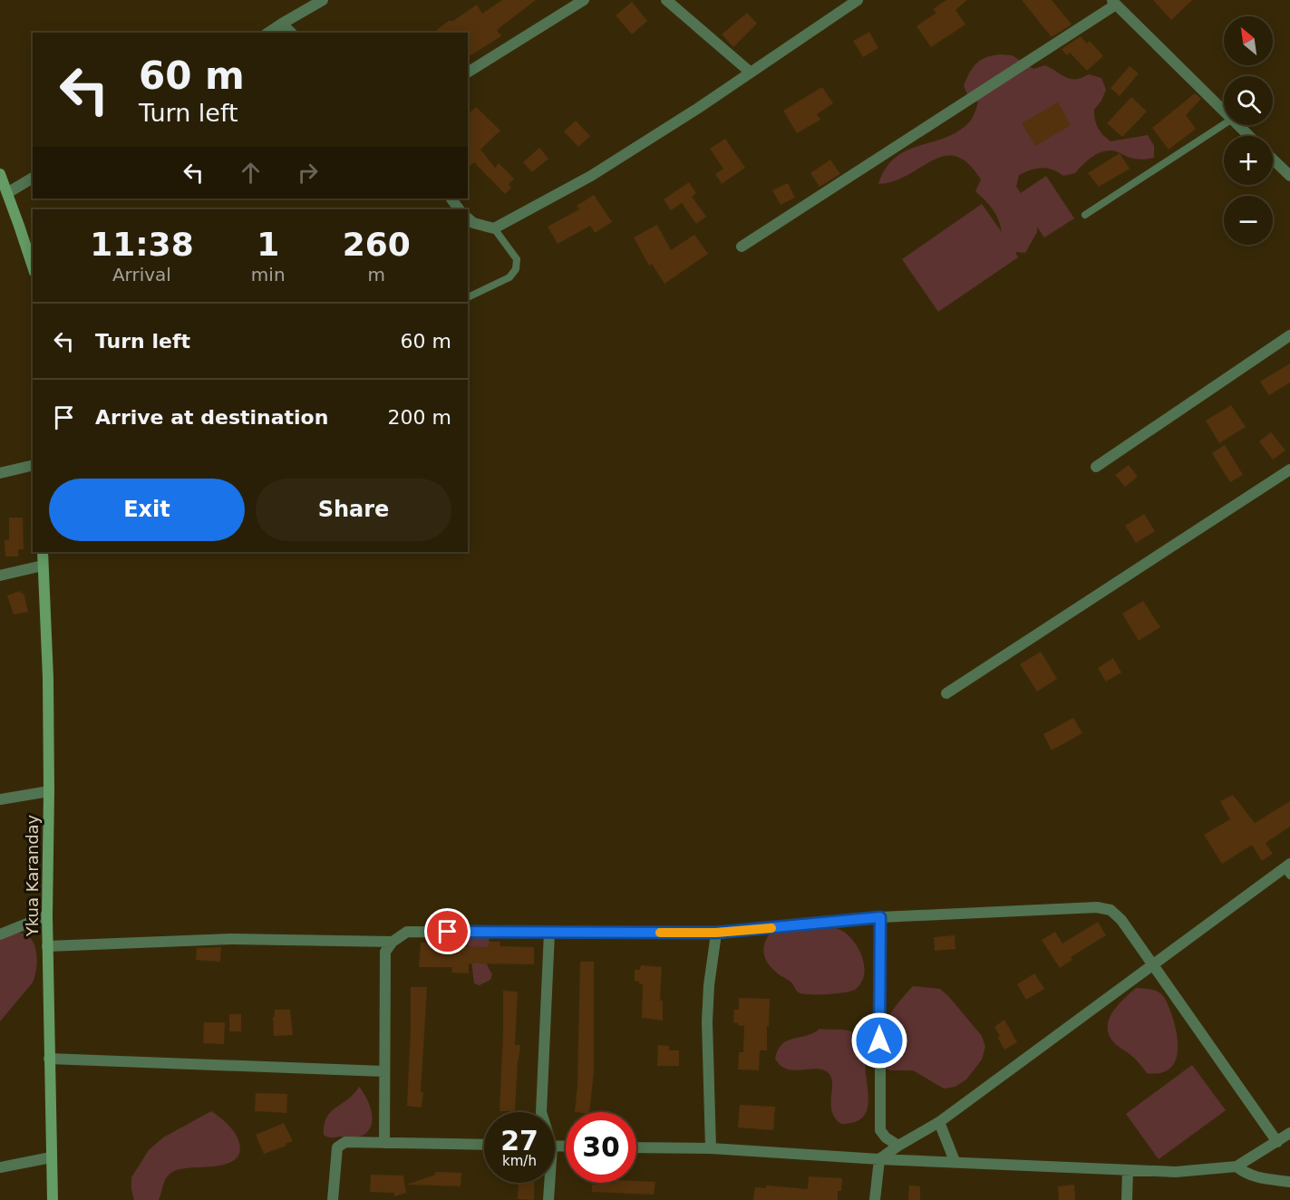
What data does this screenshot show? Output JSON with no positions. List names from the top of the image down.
{
  "streets": {
    "street": ["Ykua Karanday"]
  },
  "north": "top left",
  "page": {
    "map_buttons": ["+", "−"],
    "turn": ["60 m", "Turn left"],
    "eta": [
      "11:38",
      "Arrival",
      "1",
      "min",
      "260",
      "m"
    ],
    "list": [
      {
        "name": "Turn left",
        "value": "60 m"
      },
      {
        "name": "Arrive at destination",
        "value": "200 m"
      }
    ],
    "buttons": ["Exit", "Share"],
    "speed": "27 km/h",
    "limit": "30"
  }
}
